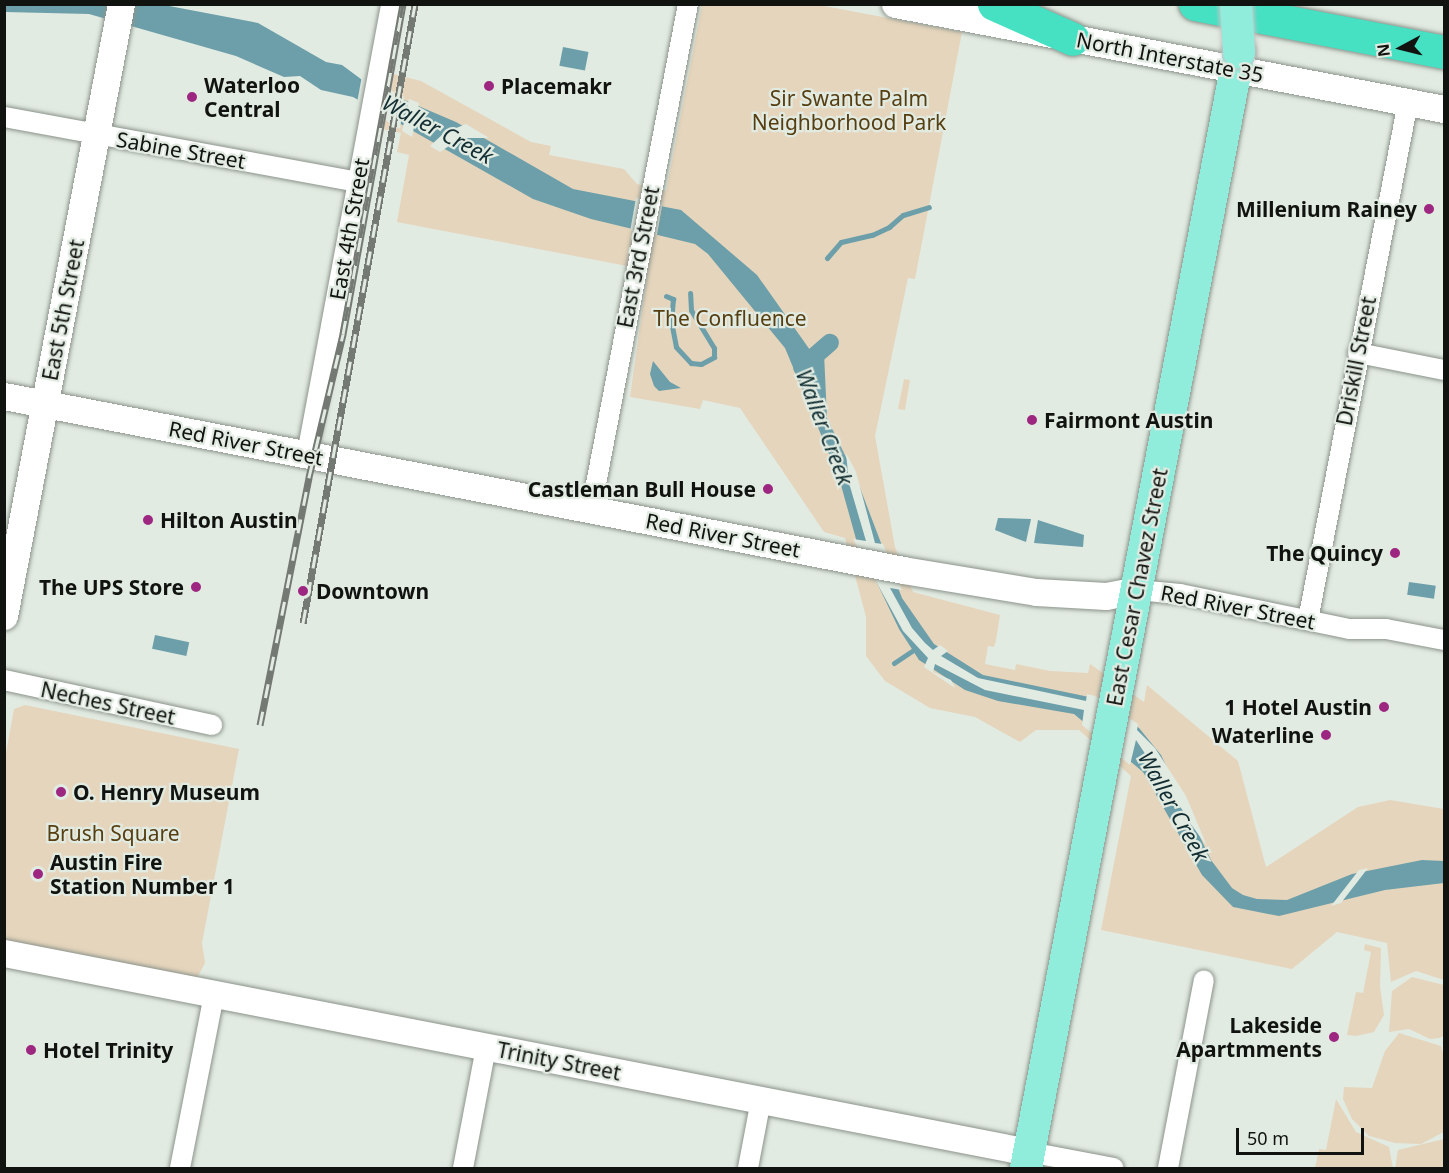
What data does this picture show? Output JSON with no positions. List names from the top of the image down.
{
  "streets": {
    "main road": [
      "North Interstate 35",
      "East 5th Street",
      "Red River Street",
      "East Cesar Chavez Street",
      "Trinity Street"
    ],
    "street": [
      "Sabine Street",
      "East 4th Street",
      "East 3rd Street",
      "Driskill Street",
      "Neches Street"
    ]
  },
  "crossings": [
    ["North Interstate 35", "Driskill Street"],
    ["North Interstate 35", "East Cesar Chavez Street"],
    ["Sabine Street", "East 4th Street"],
    ["Sabine Street", "East 5th Street"],
    ["East 4th Street", "Red River Street"],
    ["East 3rd Street", "Red River Street"],
    ["East 5th Street", "Red River Street"],
    ["Driskill Street", "Red River Street"],
    ["Red River Street", "East Cesar Chavez Street"],
    ["East Cesar Chavez Street", "Trinity Street"]
  ],
  "water": ["Waller Creek"],
  "parks": ["Sir Swante Palm Neighborhood Park", "The Confluence", "Brush Square"],
  "places": [
    "Placemakr",
    "Waterloo Central",
    "Millenium Rainey",
    "Fairmont Austin",
    "Castleman Bull House",
    "Hilton Austin",
    "The Quincy",
    "The UPS Store",
    "Downtown",
    "1 Hotel Austin",
    "Waterline",
    "O. Henry Museum",
    "Austin Fire Station Number 1",
    "Lakeside Apartmments",
    "Hotel Trinity"
  ],
  "scale_bar": "50 m",
  "north": "left"
}
